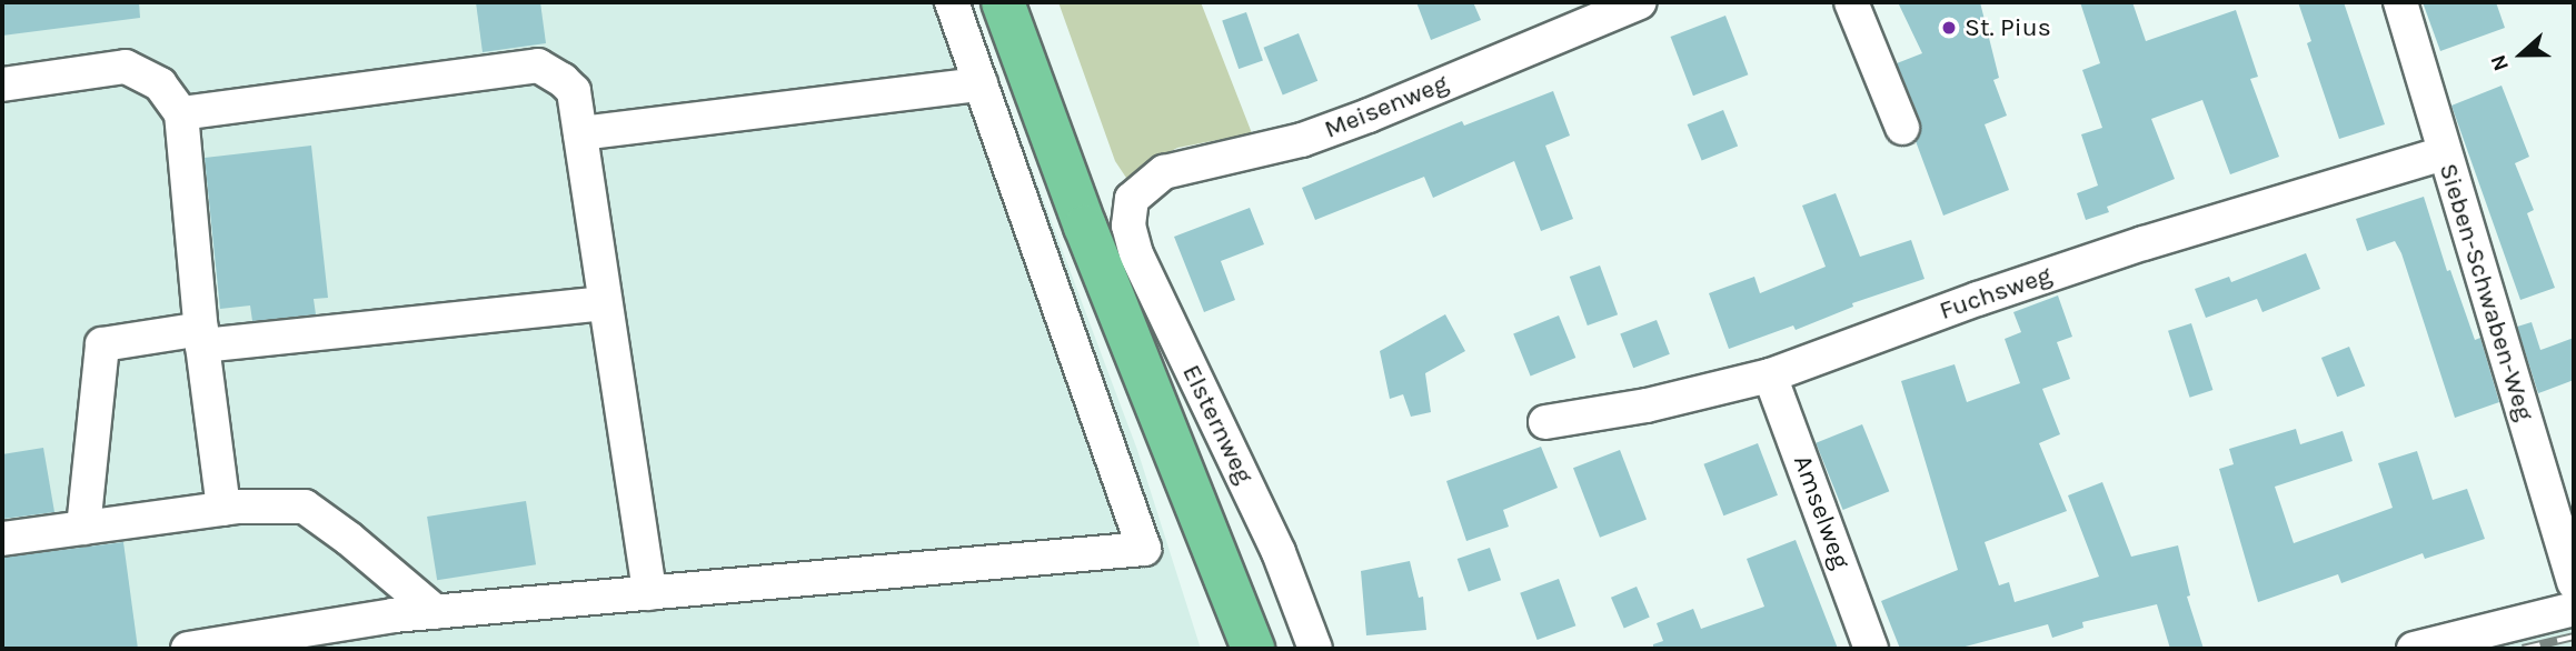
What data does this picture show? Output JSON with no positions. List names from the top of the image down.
{
  "streets": {
    "street": [
      "Meisenweg",
      "Sieben-Schwaben-Weg",
      "Fuchsweg",
      "Elsternweg",
      "Amselweg"
    ]
  },
  "crossings": [
    ["Meisenweg", "Elsternweg"],
    ["Sieben-Schwaben-Weg", "Fuchsweg"],
    ["Fuchsweg", "Amselweg"]
  ],
  "places": ["St. Pius"],
  "north": "left"
}
